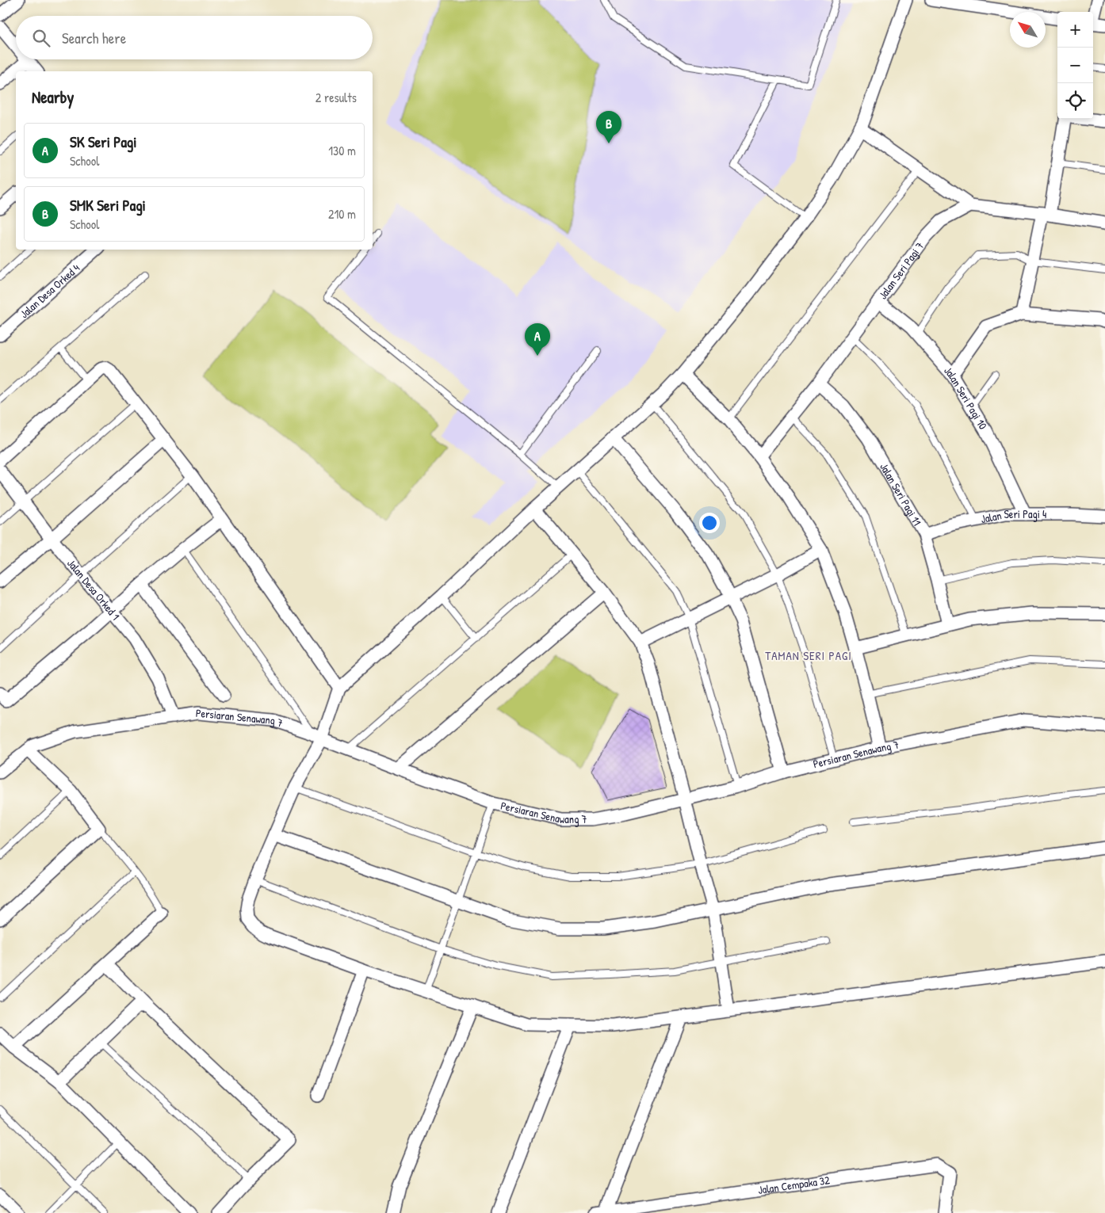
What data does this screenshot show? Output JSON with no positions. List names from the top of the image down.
{
  "streets": {
    "street": [
      "Jalan Seri Pagi 7",
      "Jalan Desa Orked 4",
      "Jalan Seri Pagi 10",
      "Jalan Seri Pagi 11",
      "Jalan Seri Pagi 4",
      "Jalan Desa Orked 1",
      "Persiaran Senawang 7",
      "Jalan Cempaka 32"
    ]
  },
  "crossings": [
    ["Jalan Seri Pagi 7", "Jalan Seri Pagi 10"],
    ["Jalan Seri Pagi 7", "Jalan Seri Pagi 11"],
    ["Jalan Seri Pagi 10", "Jalan Seri Pagi 4"],
    ["Jalan Seri Pagi 11", "Jalan Seri Pagi 4"],
    ["Jalan Desa Orked 1", "Persiaran Senawang 7"]
  ],
  "districts": ["TAMAN SERI PAGI"],
  "north": "top left",
  "page": {
    "map_buttons": ["+", "−"],
    "search": "Search here",
    "heading": ["Nearby", "2 results"],
    "pins": ["B", "A"],
    "list": [
      {
        "mark": "A",
        "name": "SK Seri Pagi",
        "note": "School",
        "value": "130 m"
      },
      {
        "mark": "B",
        "name": "SMK Seri Pagi",
        "note": "School",
        "value": "210 m"
      }
    ]
  }
}
